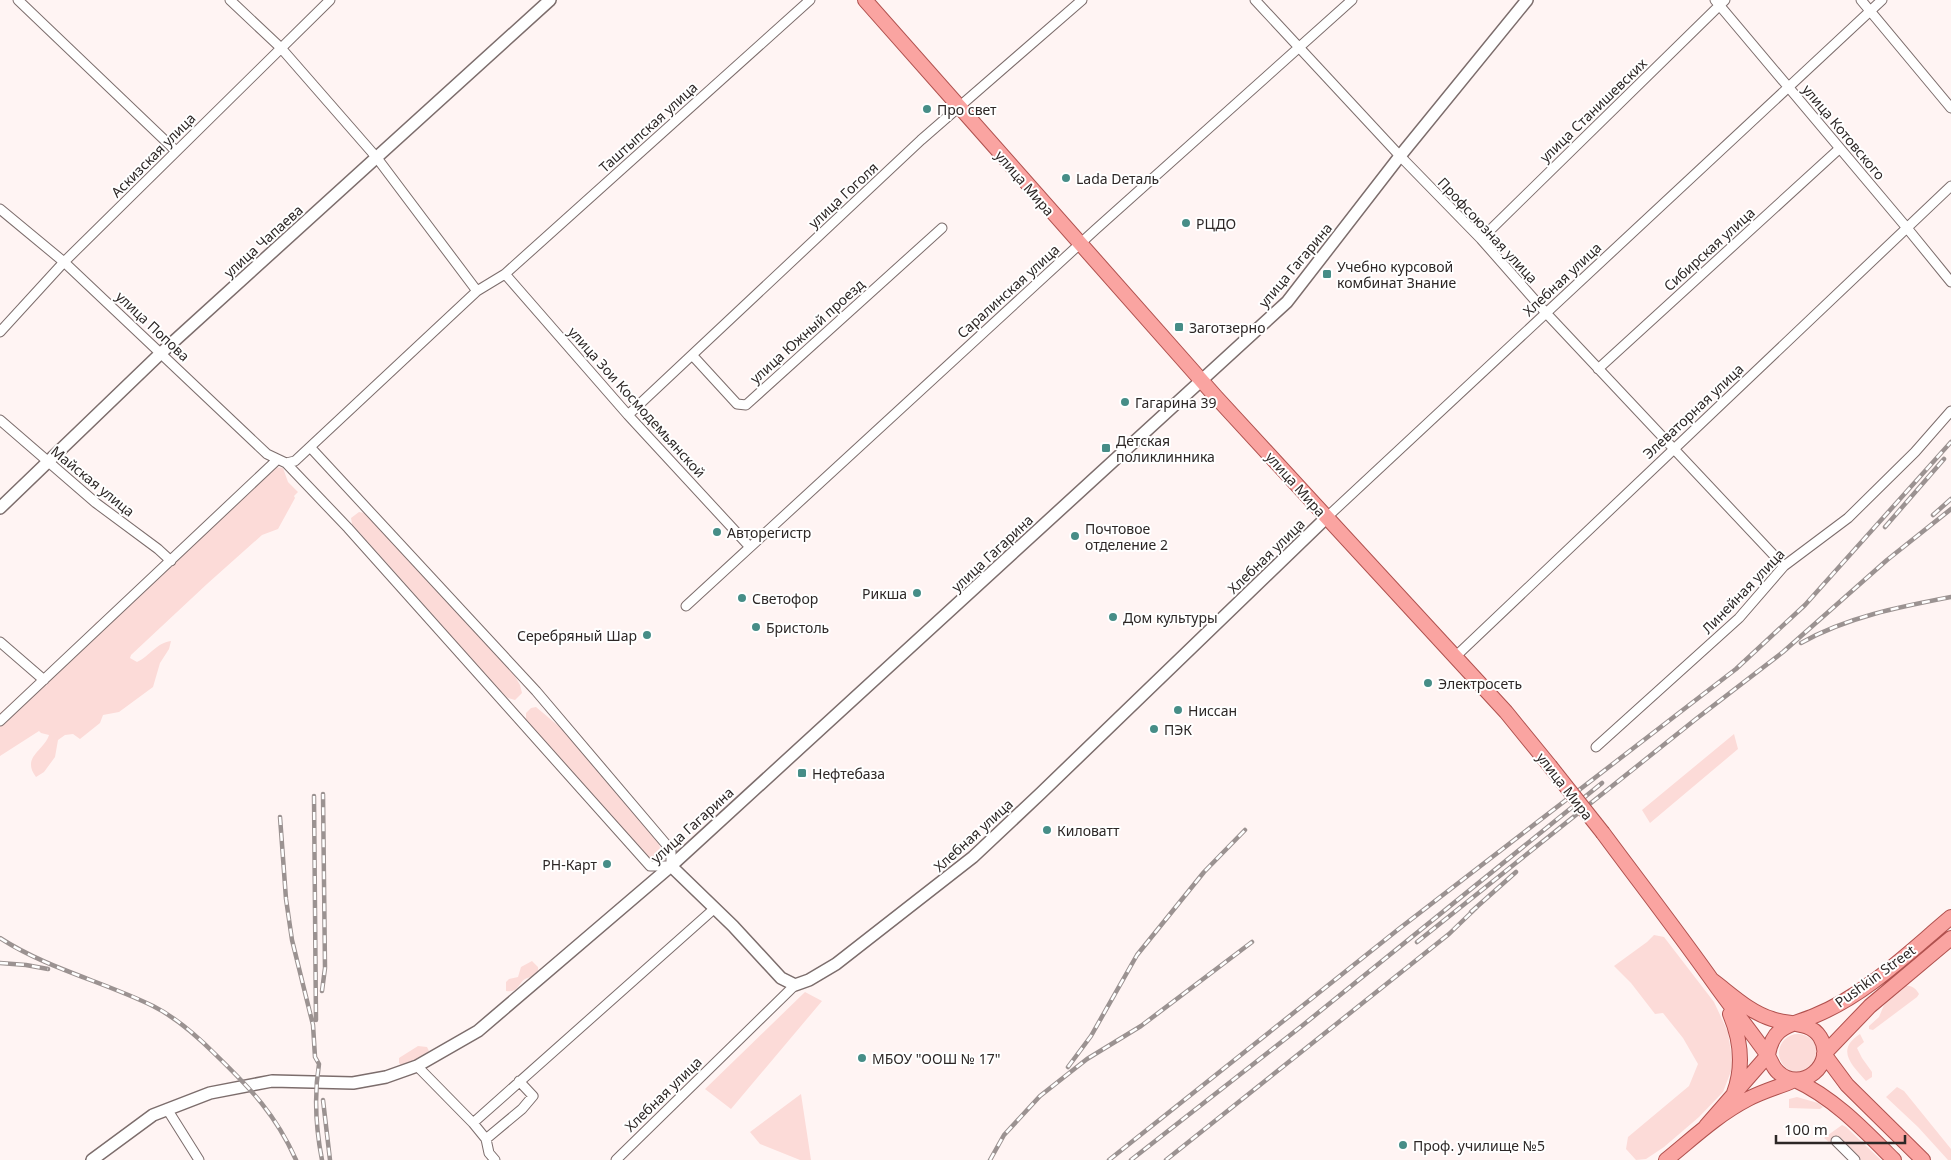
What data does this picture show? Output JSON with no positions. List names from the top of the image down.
{
  "streets": {
    "main road": ["улица Мира", "Pushkin Street"],
    "street": [
      "улица Станишевских",
      "Таштыпская улица",
      "улица Котовского",
      "Аскизская улица",
      "улица Гоголя",
      "Профсоюзная улица",
      "улица Чапаева",
      "Сибирская улица",
      "улица Гагарина",
      "Хлебная улица",
      "Саралинская улица",
      "улица Попова",
      "улица Южный проезд",
      "улица Зои Космодемьянской",
      "Элеваторная улица",
      "Майская улица",
      "Линейная улица"
    ]
  },
  "crossings": [
    ["улица Станишевских", "улица Котовского"],
    ["улица Станишевских", "Профсоюзная улица"],
    ["Таштыпская улица", "улица Попова"],
    ["Таштыпская улица", "улица Зои Космодемьянской"],
    ["Таштыпская улица", "Майская улица"],
    ["улица Котовского", "Сибирская улица"],
    ["улица Котовского", "Хлебная улица"],
    ["улица Котовского", "Элеваторная улица"],
    ["Аскизская улица", "улица Попова"],
    ["улица Мира", "улица Гоголя"],
    ["улица Мира", "улица Гагарина"],
    ["улица Мира", "Хлебная улица"],
    ["улица Мира", "Саралинская улица"],
    ["улица Мира", "Элеваторная улица"],
    ["улица Гоголя", "улица Южный проезд"],
    ["улица Гоголя", "улица Зои Космодемьянской"],
    ["Профсоюзная улица", "Сибирская улица"],
    ["Профсоюзная улица", "улица Гагарина"],
    ["Профсоюзная улица", "Хлебная улица"],
    ["Профсоюзная улица", "Саралинская улица"],
    ["Профсоюзная улица", "Элеваторная улица"],
    ["Профсоюзная улица", "Линейная улица"],
    ["улица Чапаева", "улица Попова"],
    ["улица Чапаева", "Майская улица"],
    ["улица Гагарина", "улица Попова"],
    ["Саралинская улица", "улица Зои Космодемьянской"]
  ],
  "places": {
    "other": [
      "Про свет",
      "Lada Dеталь",
      "РЦДО",
      "Гагарина 39",
      "Авторегистр",
      "Почтовое отделение 2",
      "Рикша",
      "Светофор",
      "Дом культуры",
      "Бристоль",
      "Серебряный Шар",
      "Электросеть",
      "Ниссан",
      "ПЭК",
      "Киловатт",
      "РН-Карт",
      "МБОУ \"ООШ № 17\"",
      "Проф. училище №5"
    ],
    "transit": [
      "Учебно курсовой комбинат Знание",
      "Заготзерно",
      "Детская поликлинника",
      "Нефтебаза"
    ]
  },
  "scale_bar": "100 m"
}
